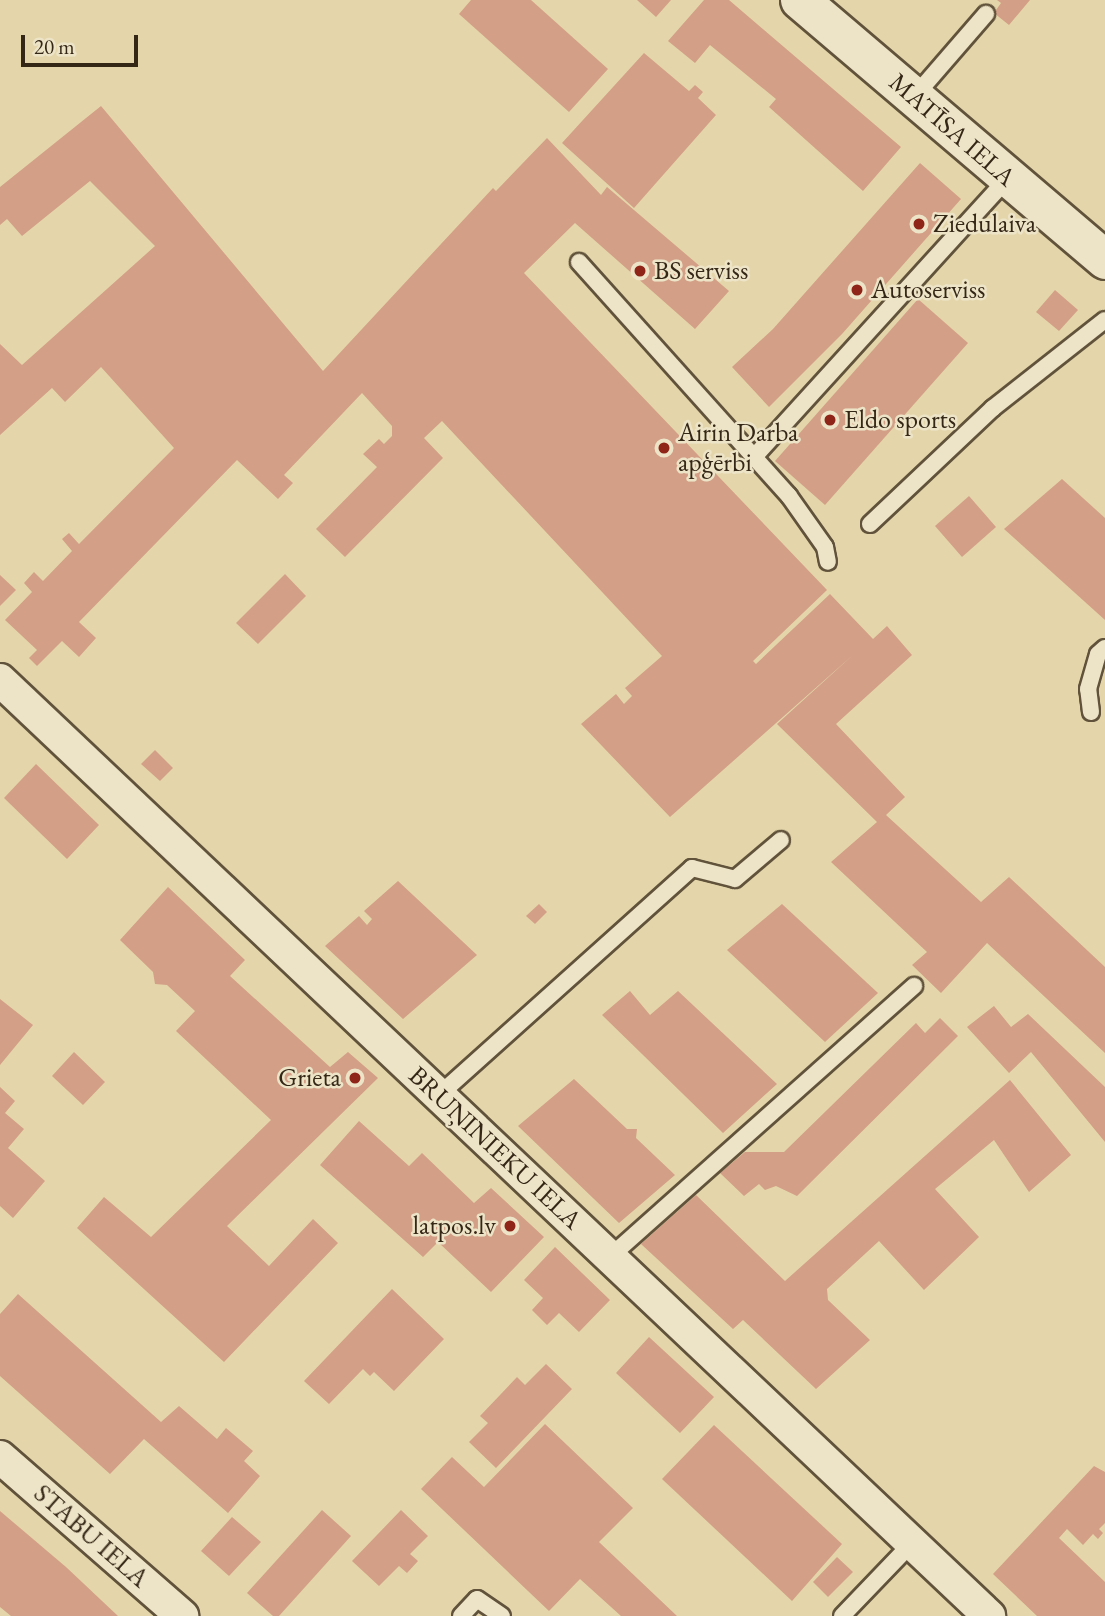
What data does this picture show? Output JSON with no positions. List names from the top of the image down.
{
  "streets": {
    "street": ["MATĪSA IELA", "BRUŅINIEKU IELA", "STABU IELA"]
  },
  "places": [
    "Ziedulaiva",
    "BS serviss",
    "Autoserviss",
    "Eldo sports",
    "Airin Darba apģērbi",
    "Grieta",
    "latpos.lv"
  ],
  "scale_bar": "20 m"
}
